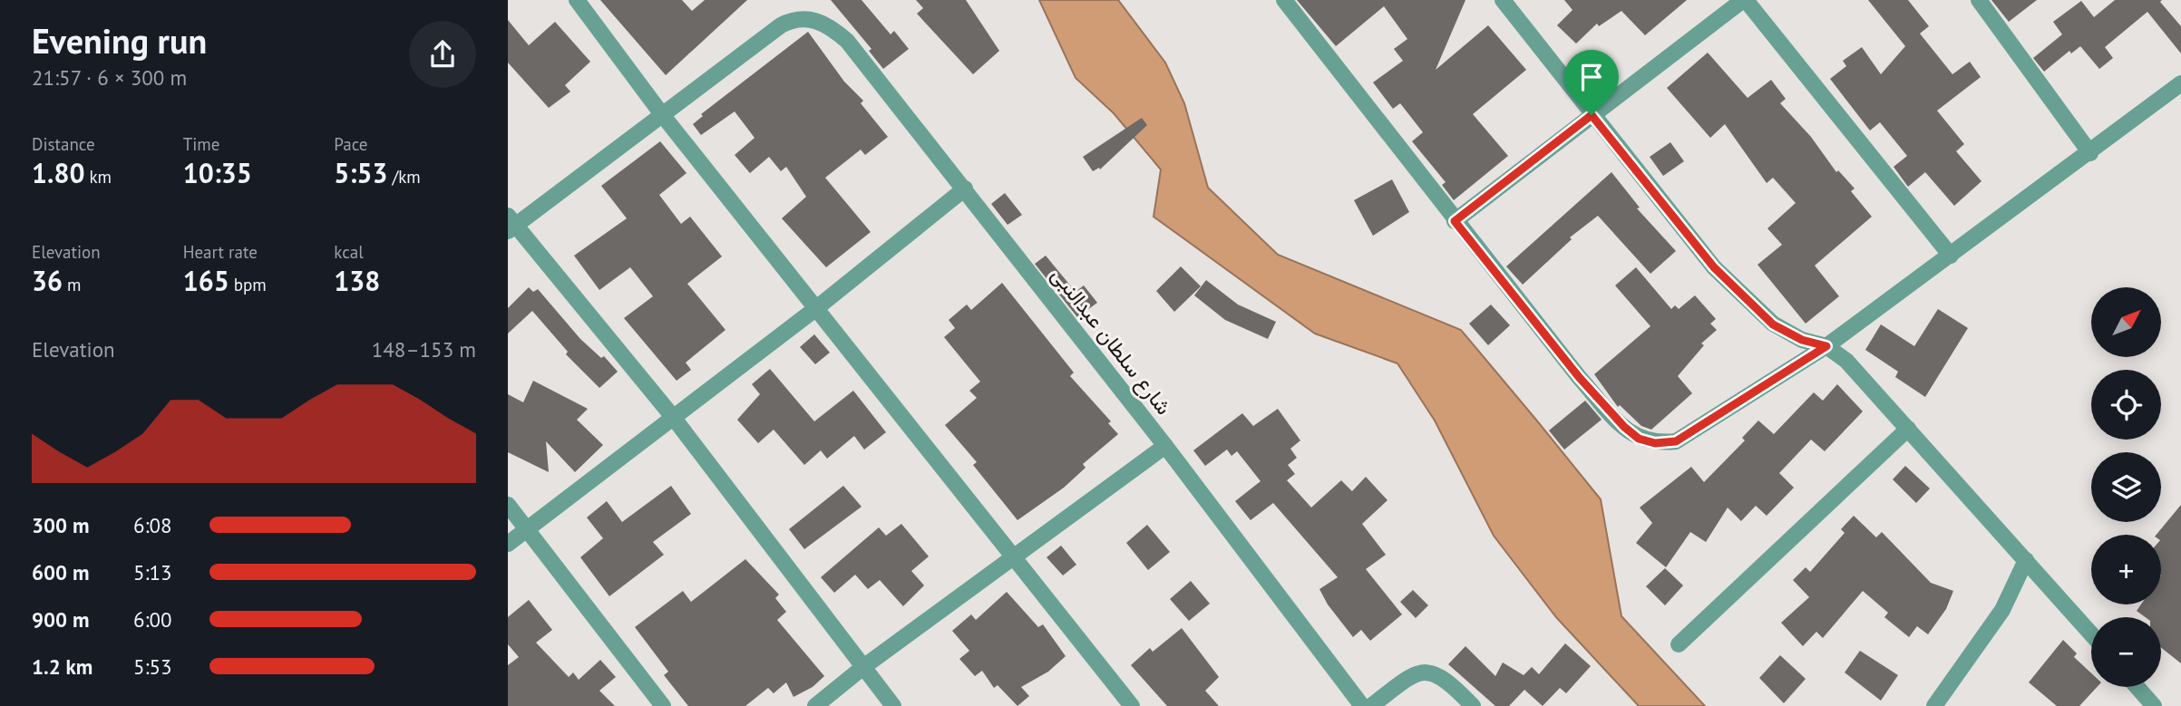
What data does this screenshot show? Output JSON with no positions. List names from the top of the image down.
{
  "streets": {
    "street": ["شارع سلطان عبدالنبى"]
  },
  "north": "top right",
  "page": {
    "heading": ["Evening run", "21:57 · 6 × 300 m"],
    "stats": [
      ["Distance", "1.80 km"],
      ["Time", "10:35"],
      ["Pace", "5:53 /km"],
      ["Elevation", "36 m"],
      ["Heart rate", "165 bpm"],
      ["kcal", "138"]
    ],
    "map_buttons": ["+", "−"],
    "chart": ["Elevation", "148–153 m"],
    "list": [
      {
        "name": "300 m",
        "note": "6:08"
      },
      {
        "name": "600 m",
        "note": "5:13"
      },
      {
        "name": "900 m",
        "note": "6:00"
      },
      {
        "name": "1.2 km",
        "note": "5:53"
      }
    ]
  }
}
